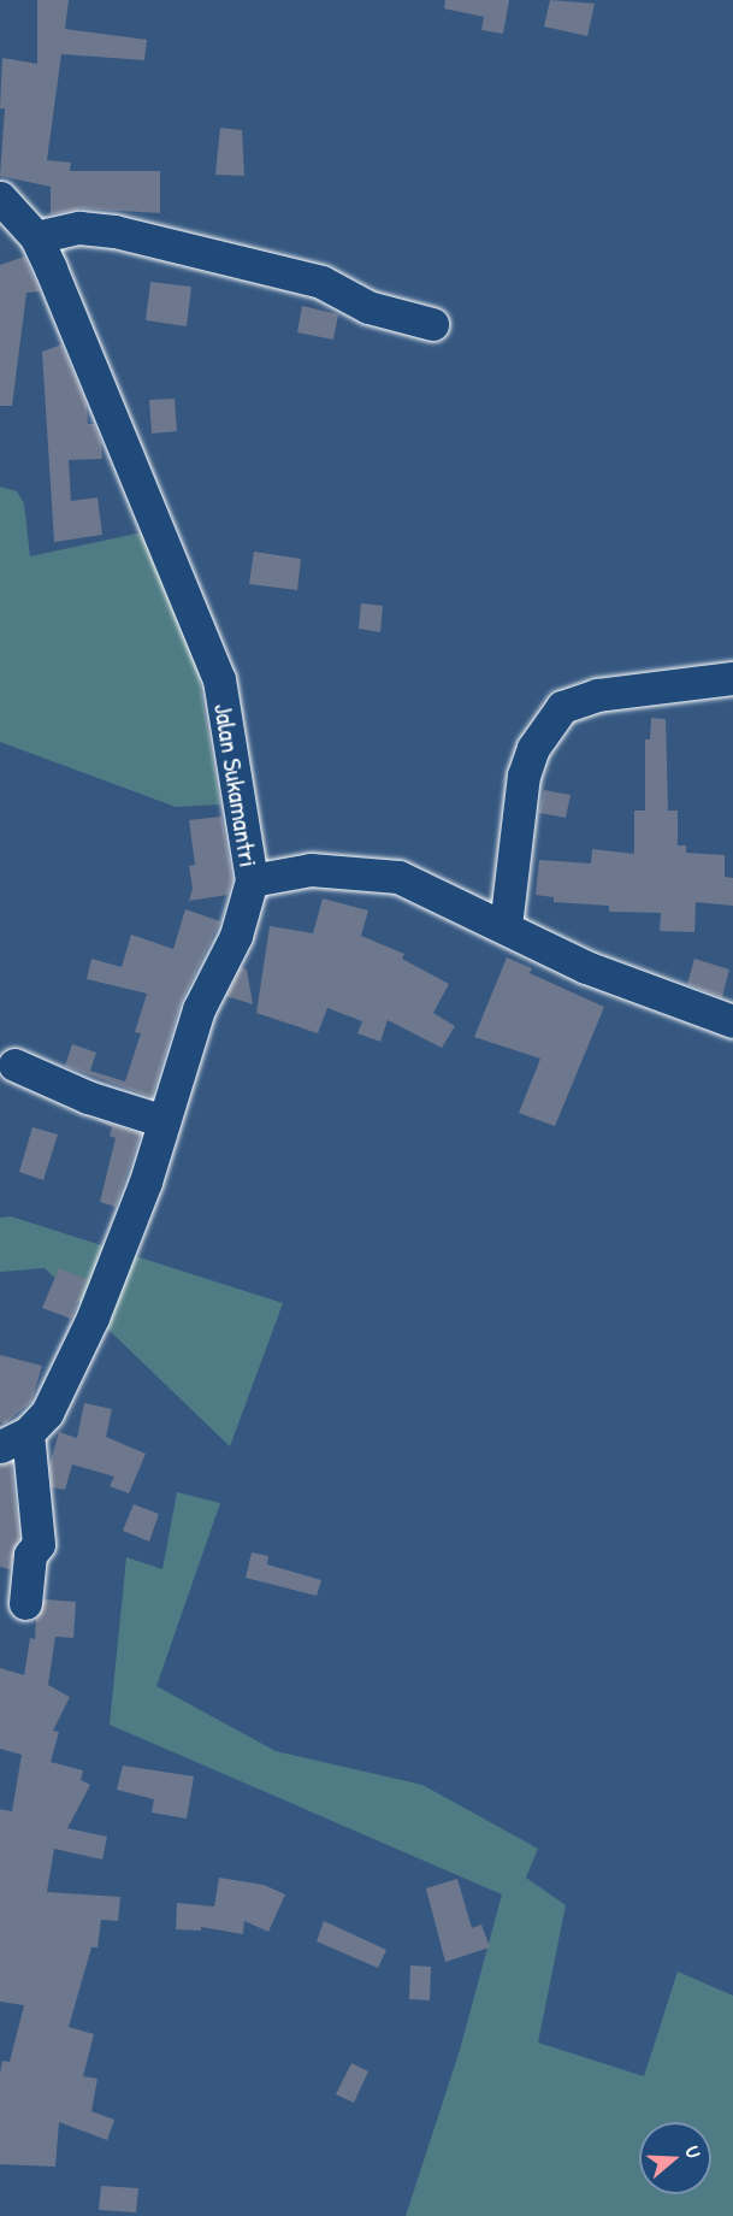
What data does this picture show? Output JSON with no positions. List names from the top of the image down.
{
  "streets": {
    "street": ["Jalan Sukamantri"]
  },
  "north": "right"
}
